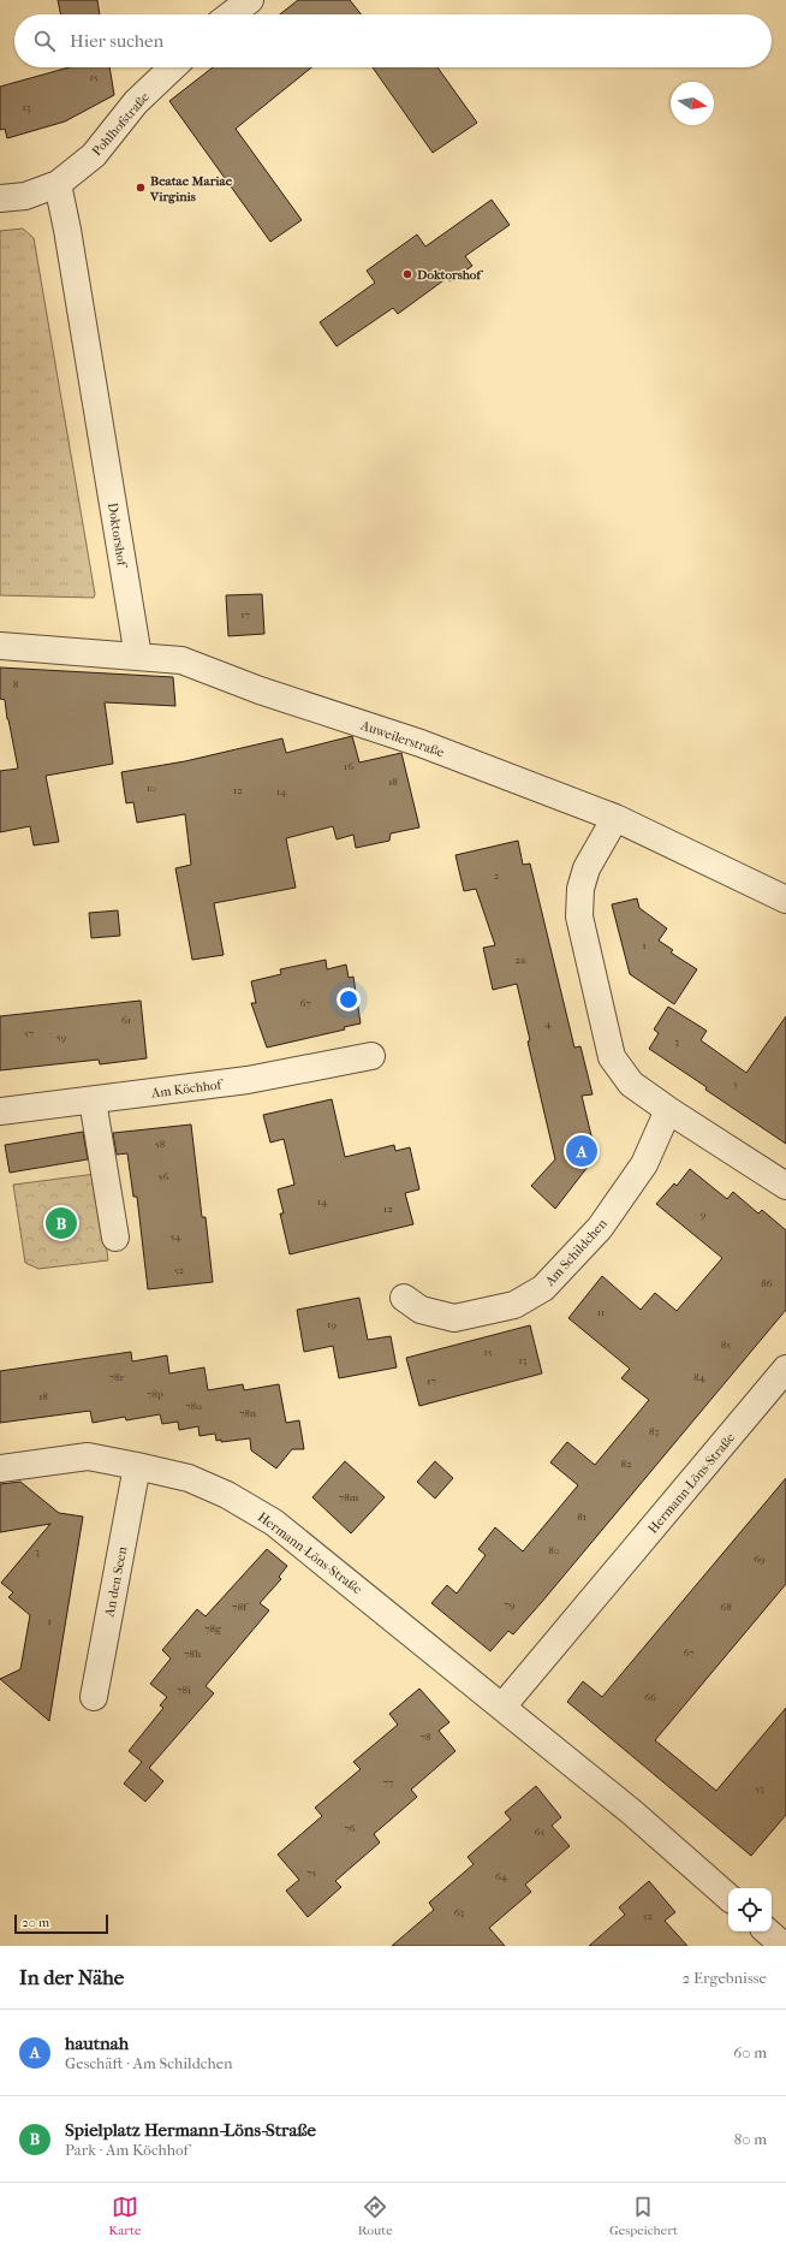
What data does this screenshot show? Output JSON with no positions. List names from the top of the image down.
{
  "streets": {
    "street": [
      "Pohlhofstraße",
      "Doktorshof",
      "Auweilerstraße",
      "Am Köchhof",
      "Am Schildchen",
      "Hermann-Löns-Straße",
      "An den Seen"
    ]
  },
  "crossings": [
    ["Pohlhofstraße", "Doktorshof"],
    ["Doktorshof", "Auweilerstraße"],
    ["Hermann-Löns-Straße", "An den Seen"]
  ],
  "places": ["Beatae Mariae Virginis", "Doktorshof"],
  "house_numbers": [
    "15",
    "13",
    "17",
    "8",
    "16",
    "18",
    "10",
    "12",
    "14",
    "2",
    "1",
    "2a",
    "67",
    "61",
    "4",
    "57",
    "59",
    "3",
    "5",
    "58",
    "56",
    "14",
    "12",
    "9",
    "54",
    "52",
    "86",
    "11",
    "19",
    "85",
    "15",
    "13",
    "78r",
    "84",
    "17",
    "78p",
    "18",
    "78o",
    "78n",
    "83",
    "82",
    "78m",
    "81",
    "80",
    "3",
    "69",
    "79",
    "78f",
    "68",
    "1",
    "78g",
    "67",
    "78h",
    "78i",
    "66",
    "78",
    "77",
    "53",
    "76",
    "65",
    "75",
    "64",
    "63",
    "52"
  ],
  "scale_bar": "20 m",
  "north": "right",
  "page": {
    "search": "Hier suchen",
    "pins": ["A", "B"],
    "scale": "20 m",
    "heading": ["In der Nähe", "2 Ergebnisse"],
    "list": [
      {
        "mark": "A",
        "name": "hautnah",
        "note": "Geschäft · Am Schildchen",
        "value": "60 m"
      },
      {
        "mark": "B",
        "name": "Spielplatz Hermann-Löns-Straße",
        "note": "Park · Am Köchhof",
        "value": "80 m"
      }
    ],
    "nav": ["Karte", "Route", "Gespeichert"]
  }
}
